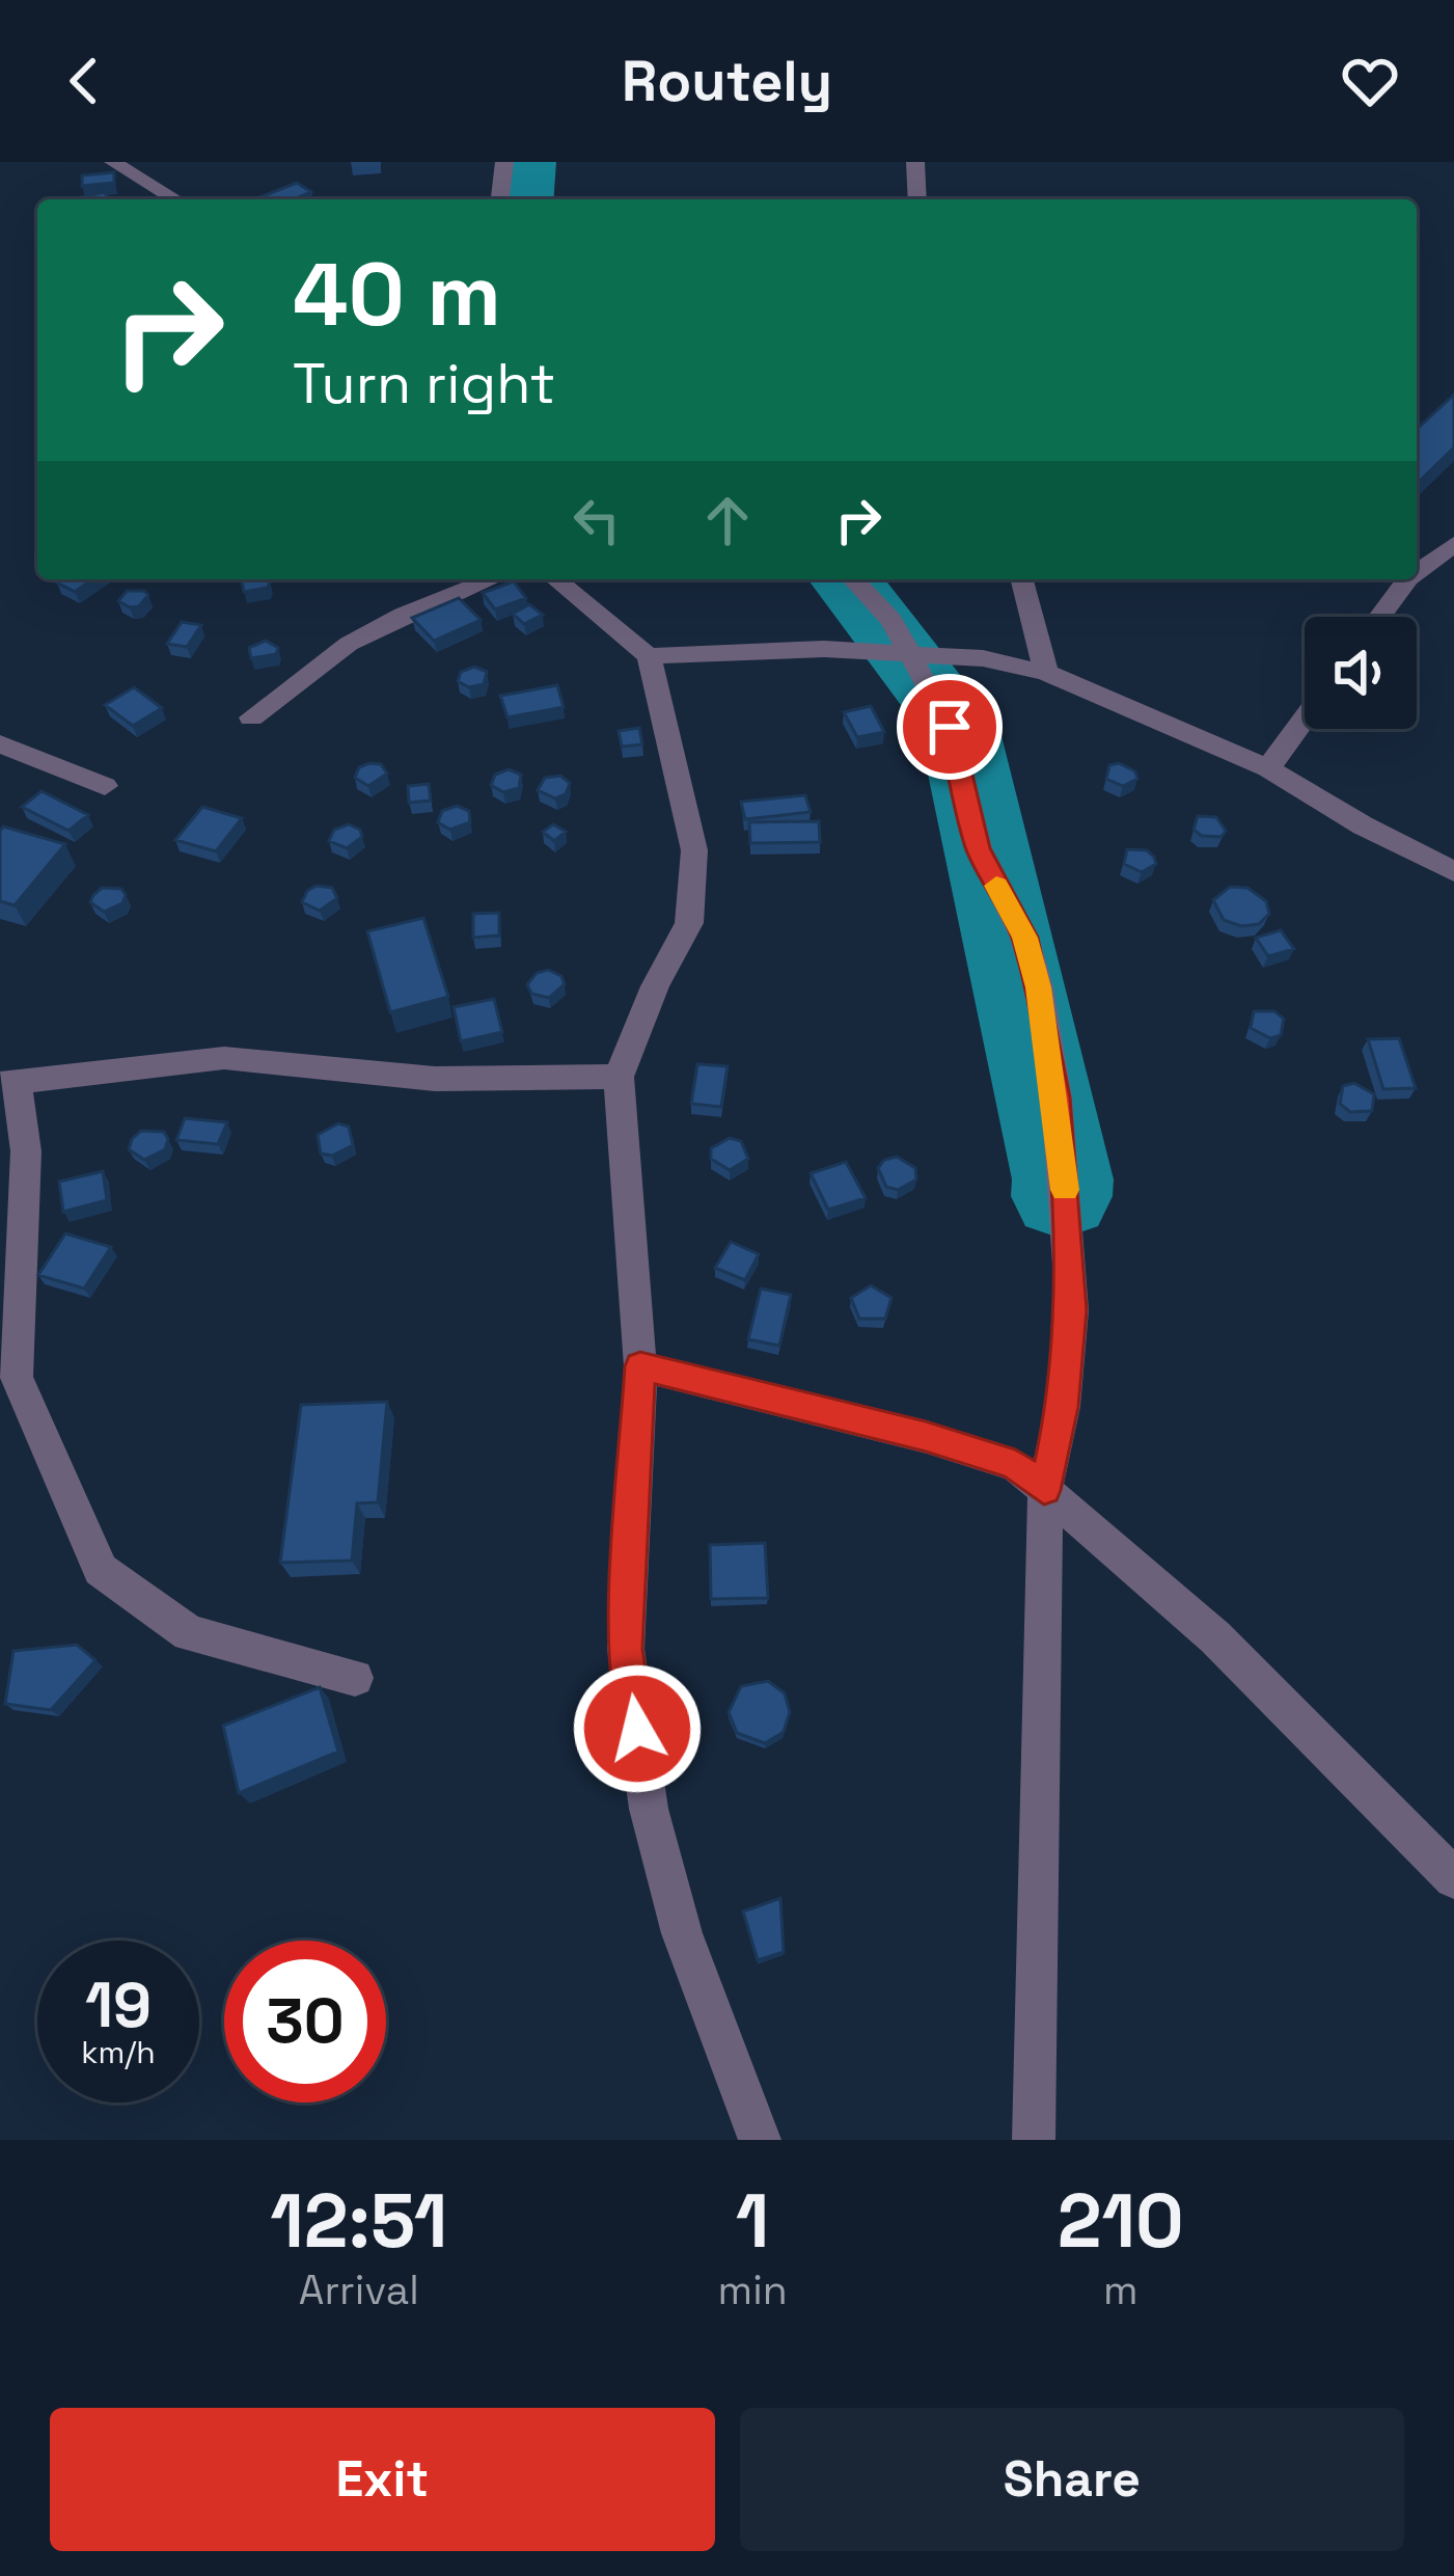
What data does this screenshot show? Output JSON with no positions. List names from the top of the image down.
{
  "page": {
    "header": "Routely",
    "turn": ["40 m", "Turn right"],
    "speed": "19 km/h",
    "limit": "30",
    "eta": [
      "12:51",
      "Arrival",
      "1",
      "min",
      "210",
      "m"
    ],
    "buttons": ["Exit", "Share"]
  }
}
